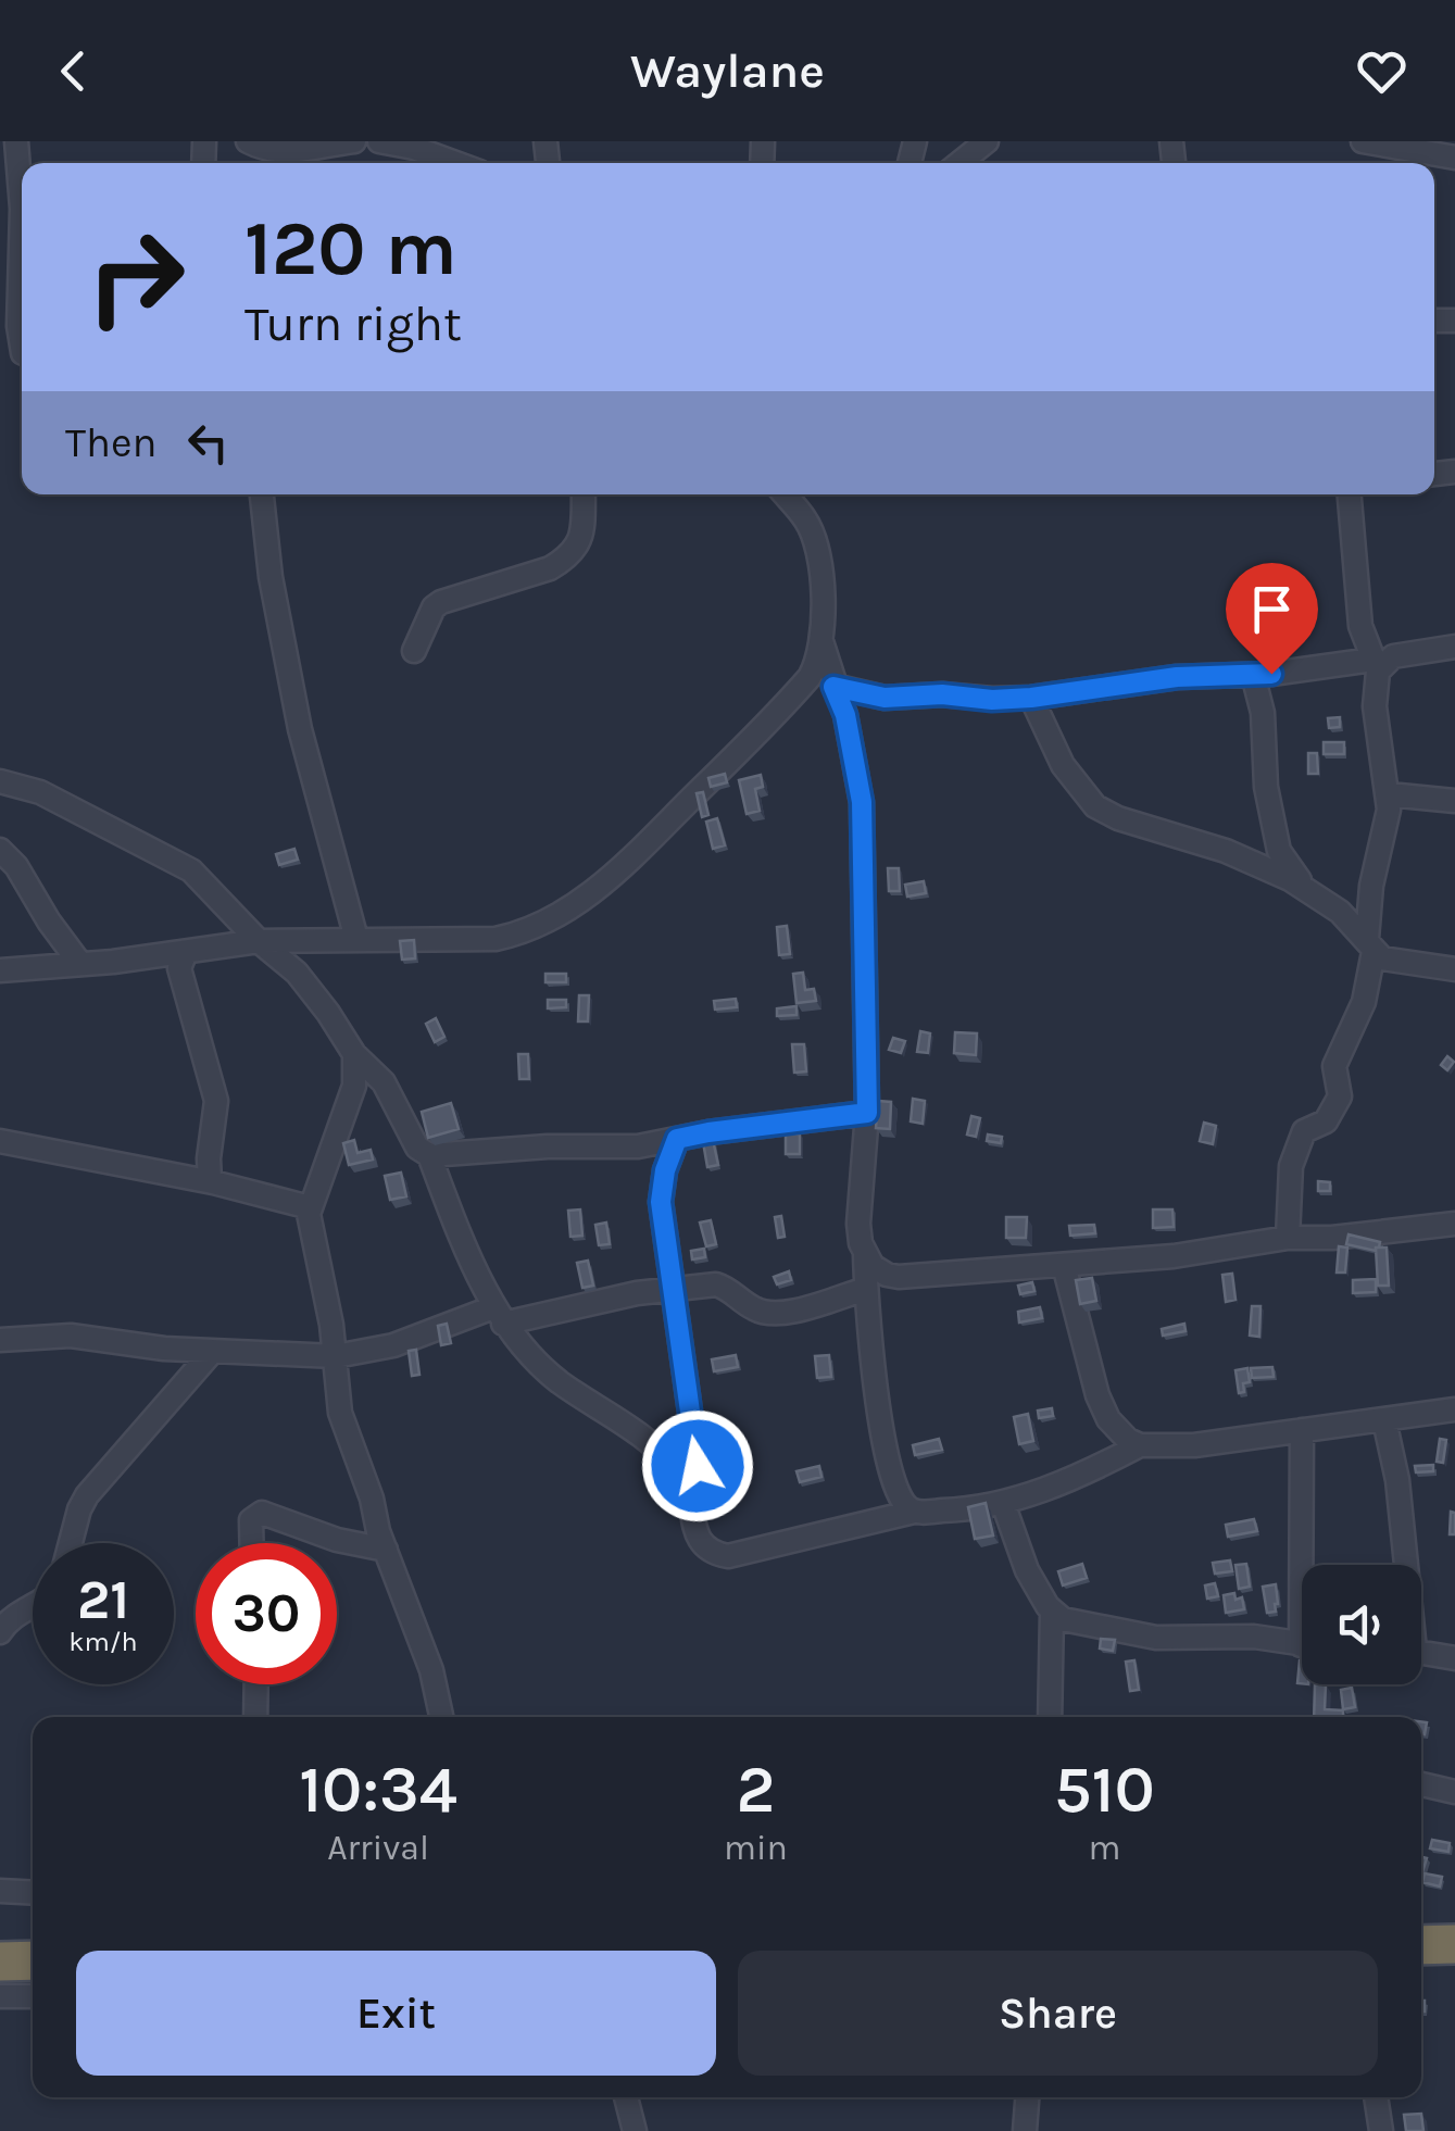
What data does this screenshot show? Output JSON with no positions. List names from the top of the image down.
{
  "page": {
    "header": "Waylane",
    "turn": ["120 m", "Turn right"],
    "then": "Then",
    "speed": "21 km/h",
    "limit": "30",
    "eta": [
      "10:34",
      "Arrival",
      "2",
      "min",
      "510",
      "m"
    ],
    "buttons": ["Exit", "Share"]
  }
}
